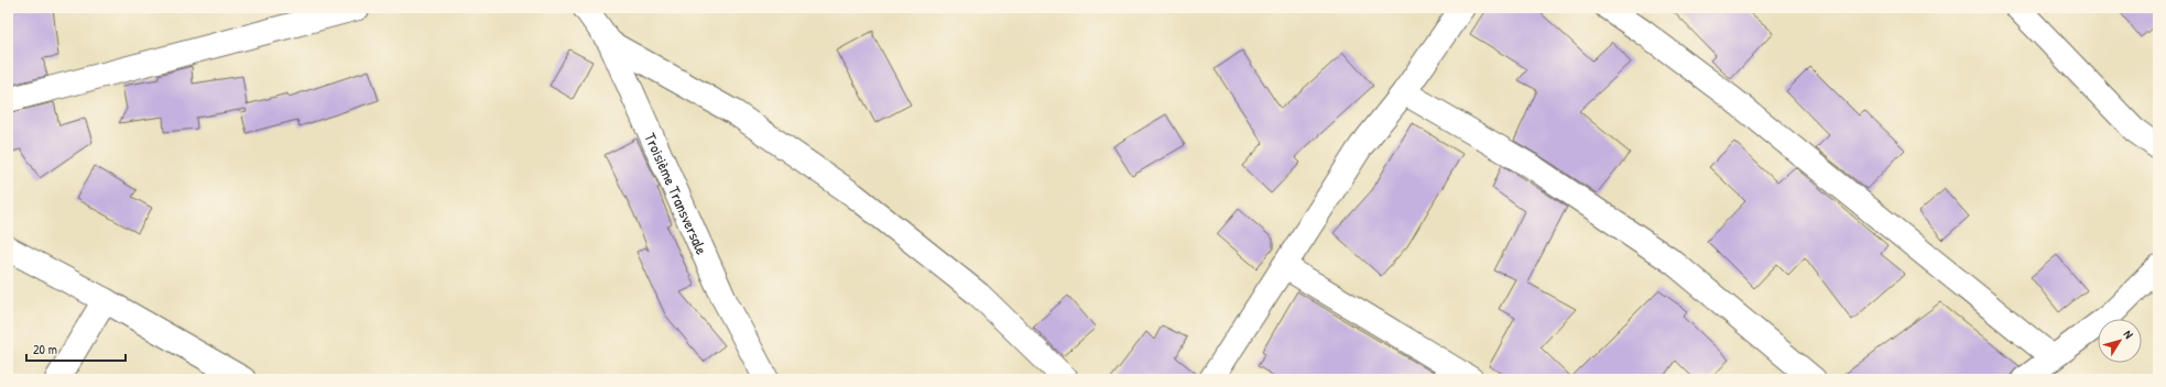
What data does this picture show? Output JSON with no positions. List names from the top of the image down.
{
  "streets": {
    "street": ["Troisième Transversale"]
  },
  "scale_bar": "20 m",
  "north": "top right"
}
